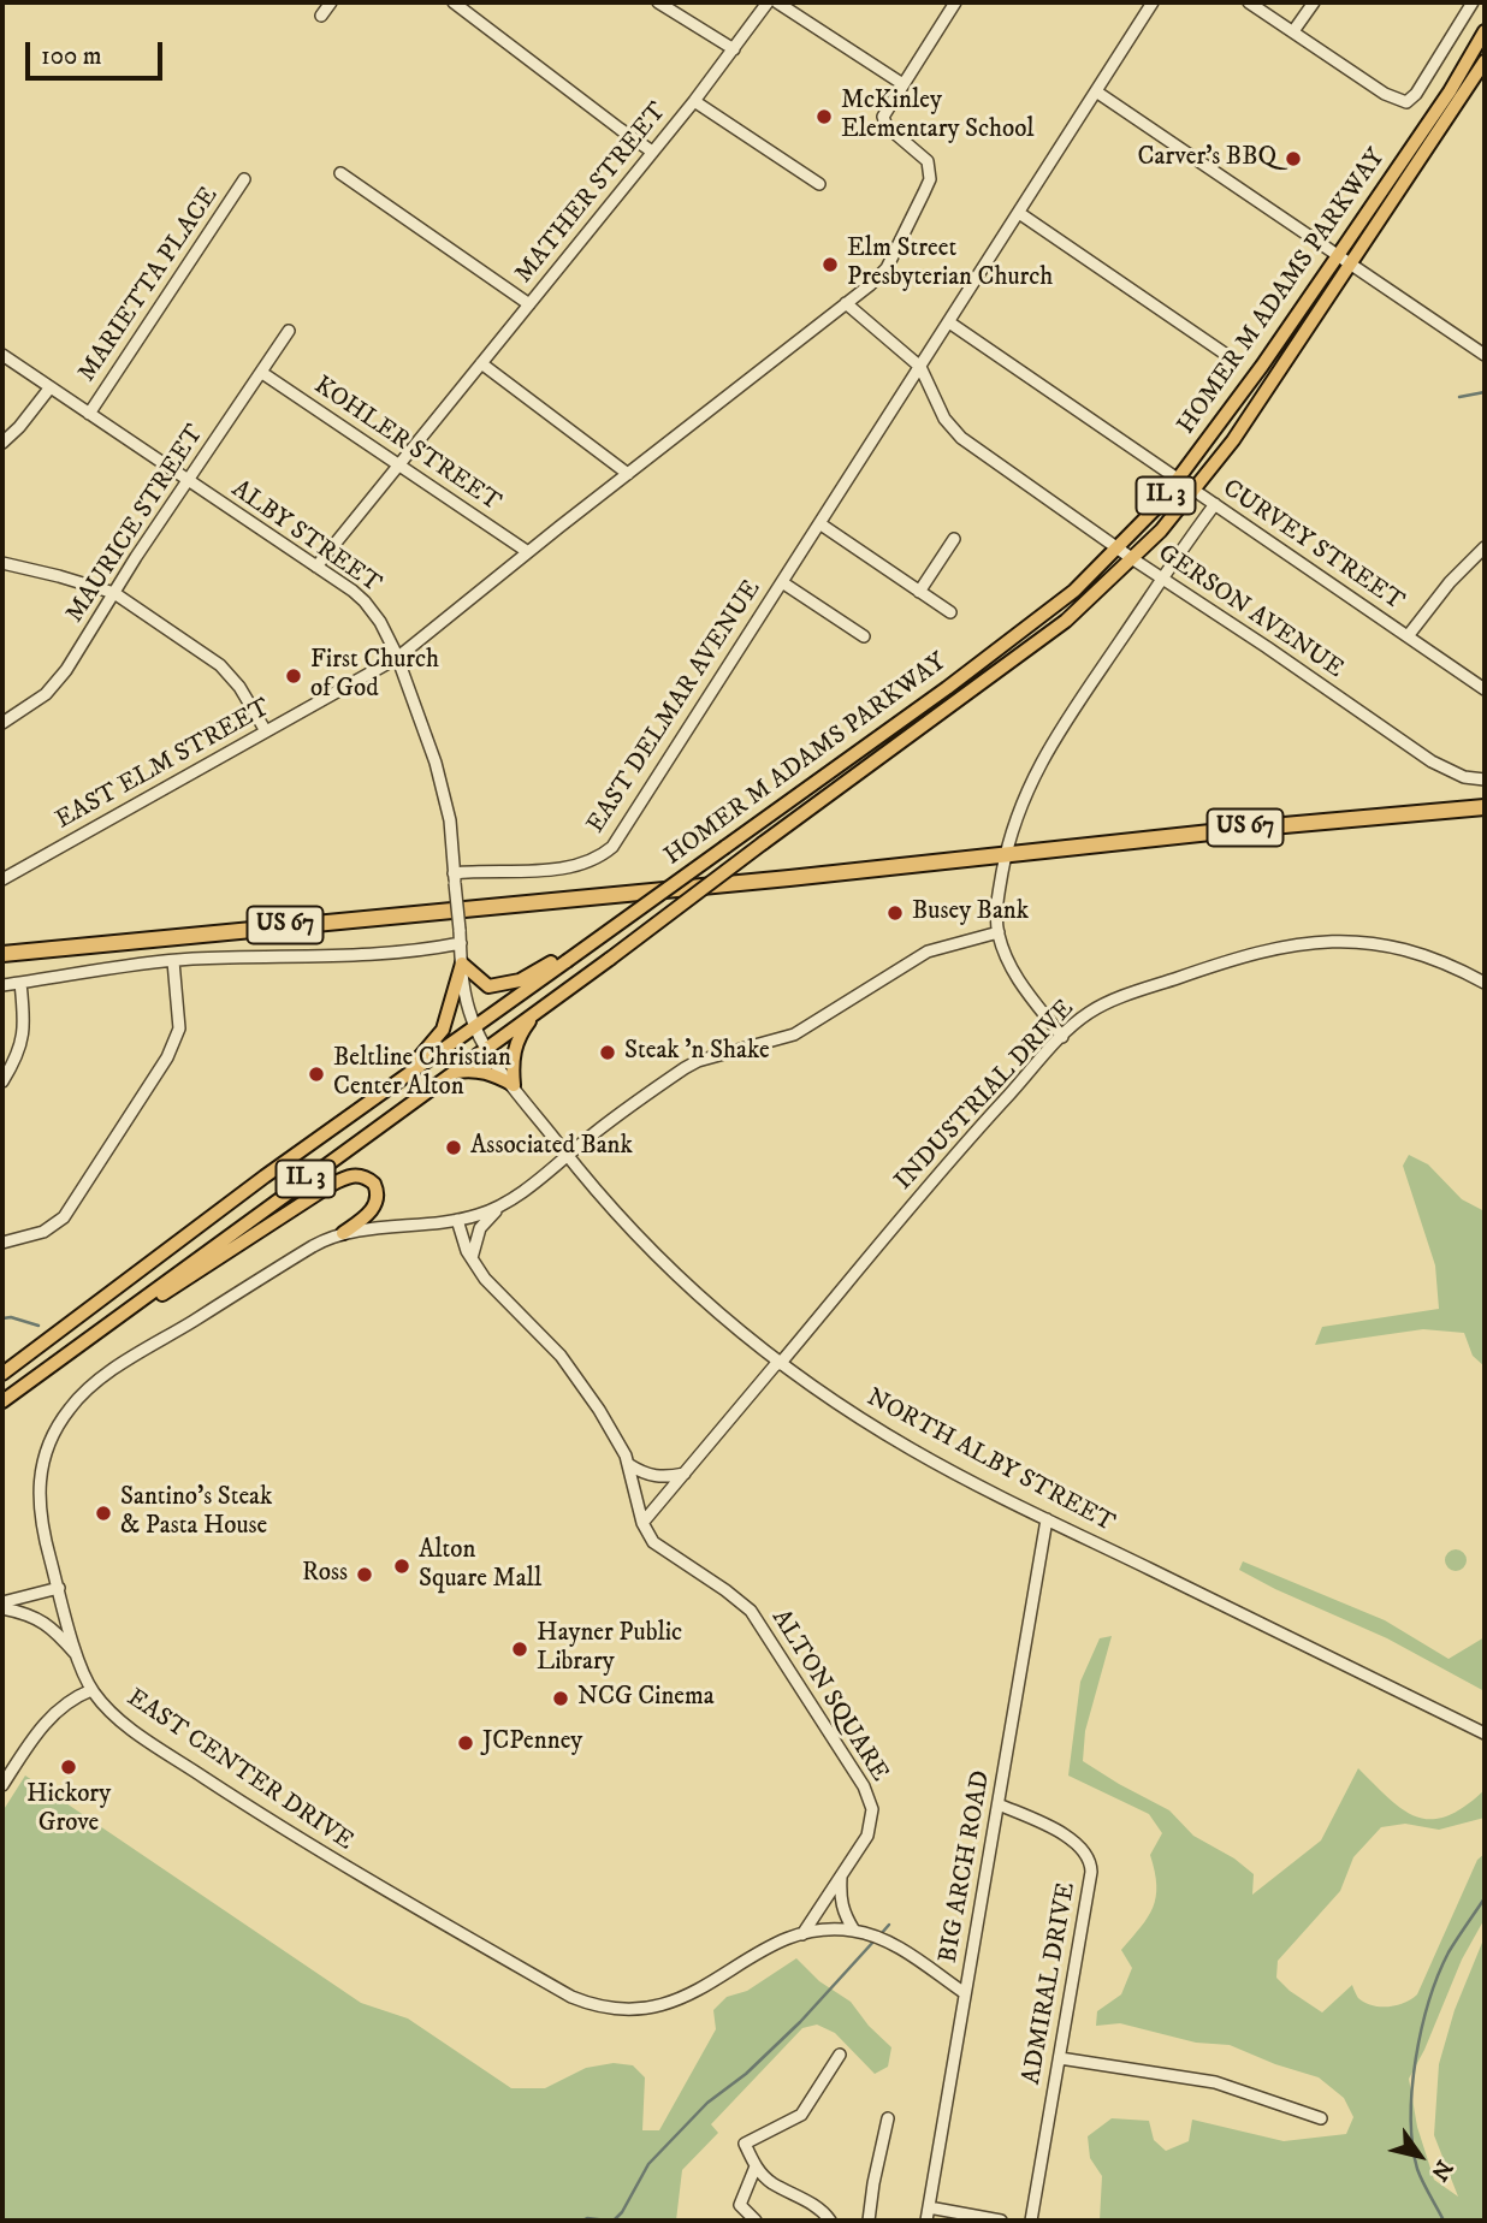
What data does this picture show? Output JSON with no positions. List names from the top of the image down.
{
  "streets": {
    "highway": ["US 67"],
    "main road": ["HOMER M ADAMS PARKWAY", "IL 3"],
    "street": [
      "MATHER STREET",
      "MARIETTA PLACE",
      "KOHLER STREET",
      "MAURICE STREET",
      "ALBY STREET",
      "CURVEY STREET",
      "GERSON AVENUE",
      "EAST DELMAR AVENUE",
      "EAST ELM STREET",
      "INDUSTRIAL DRIVE",
      "NORTH ALBY STREET",
      "ALTON SQUARE",
      "EAST CENTER DRIVE",
      "BIG ARCH ROAD",
      "ADMIRAL DRIVE"
    ]
  },
  "crossings": [
    ["MATHER STREET", "KOHLER STREET"],
    ["MATHER STREET", "ALBY STREET"],
    ["MARIETTA PLACE", "ALBY STREET"],
    ["HOMER M ADAMS PARKWAY", "ALBY STREET"],
    ["HOMER M ADAMS PARKWAY", "CURVEY STREET"],
    ["HOMER M ADAMS PARKWAY", "GERSON AVENUE"],
    ["HOMER M ADAMS PARKWAY", "NORTH ALBY STREET"],
    ["KOHLER STREET", "MAURICE STREET"],
    ["KOHLER STREET", "EAST ELM STREET"],
    ["MAURICE STREET", "ALBY STREET"],
    ["ALBY STREET", "EAST DELMAR AVENUE"],
    ["ALBY STREET", "EAST ELM STREET"],
    ["ALBY STREET", "NORTH ALBY STREET"],
    ["CURVEY STREET", "EAST DELMAR AVENUE"],
    ["GERSON AVENUE", "EAST DELMAR AVENUE"],
    ["GERSON AVENUE", "EAST ELM STREET"],
    ["INDUSTRIAL DRIVE", "NORTH ALBY STREET"],
    ["INDUSTRIAL DRIVE", "ALTON SQUARE"],
    ["NORTH ALBY STREET", "EAST CENTER DRIVE"],
    ["NORTH ALBY STREET", "BIG ARCH ROAD"],
    ["ALTON SQUARE", "EAST CENTER DRIVE"],
    ["EAST CENTER DRIVE", "BIG ARCH ROAD"],
    ["BIG ARCH ROAD", "ADMIRAL DRIVE"]
  ],
  "places": [
    "McKinley Elementary School",
    "Carver’s BBQ",
    "Elm Street Presbyterian Church",
    "First Church of God",
    "Busey Bank",
    "Steak 'n Shake",
    "Beltline Christian Center Alton",
    "Associated Bank",
    "Santino's Steak & Pasta House",
    "Alton Square Mall",
    "Ross",
    "Hayner Public Library",
    "NCG Cinema",
    "JCPenney",
    "Hickory Grove"
  ],
  "scale_bar": "100 m",
  "north": "bottom right"
}
